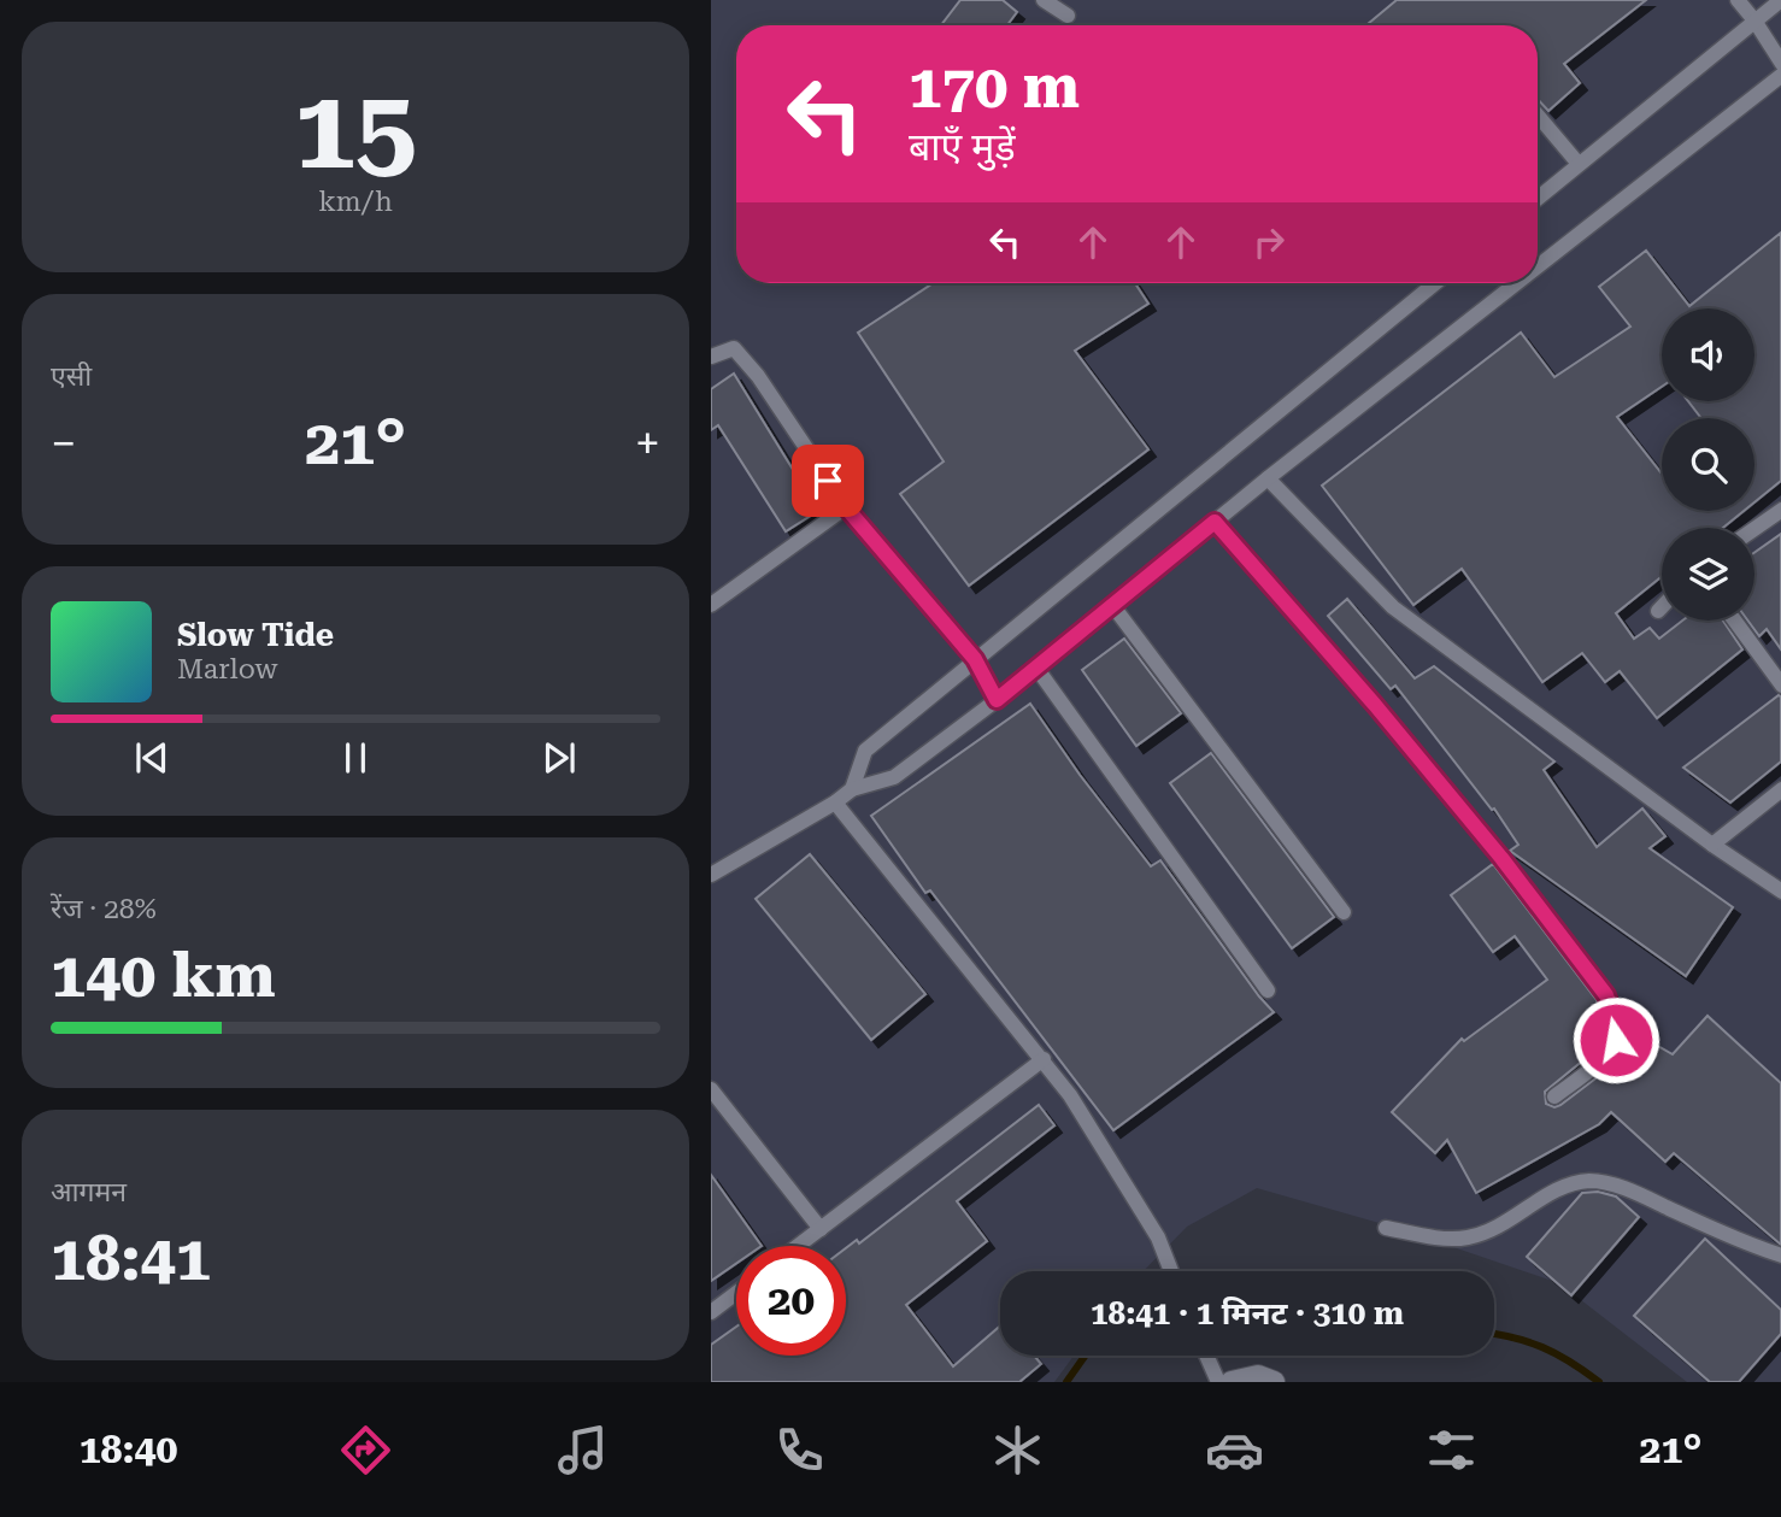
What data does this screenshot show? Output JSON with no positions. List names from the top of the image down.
{
  "page": {
    "tile": [
      ["15", "km/h"],
      "एसी",
      ["रेंज · 28%", "140 km"],
      ["आगमन", "18:41"]
    ],
    "turn": ["170 m", "बाएँ मुड़ें"],
    "heat": ["−", "21°", "+"],
    "song": ["Slow Tide", "Marlow"],
    "limit": "20",
    "trip": "18:41 · 1 मिनट · 310 m",
    "tabs": ["18:40", "21°"]
  }
}
